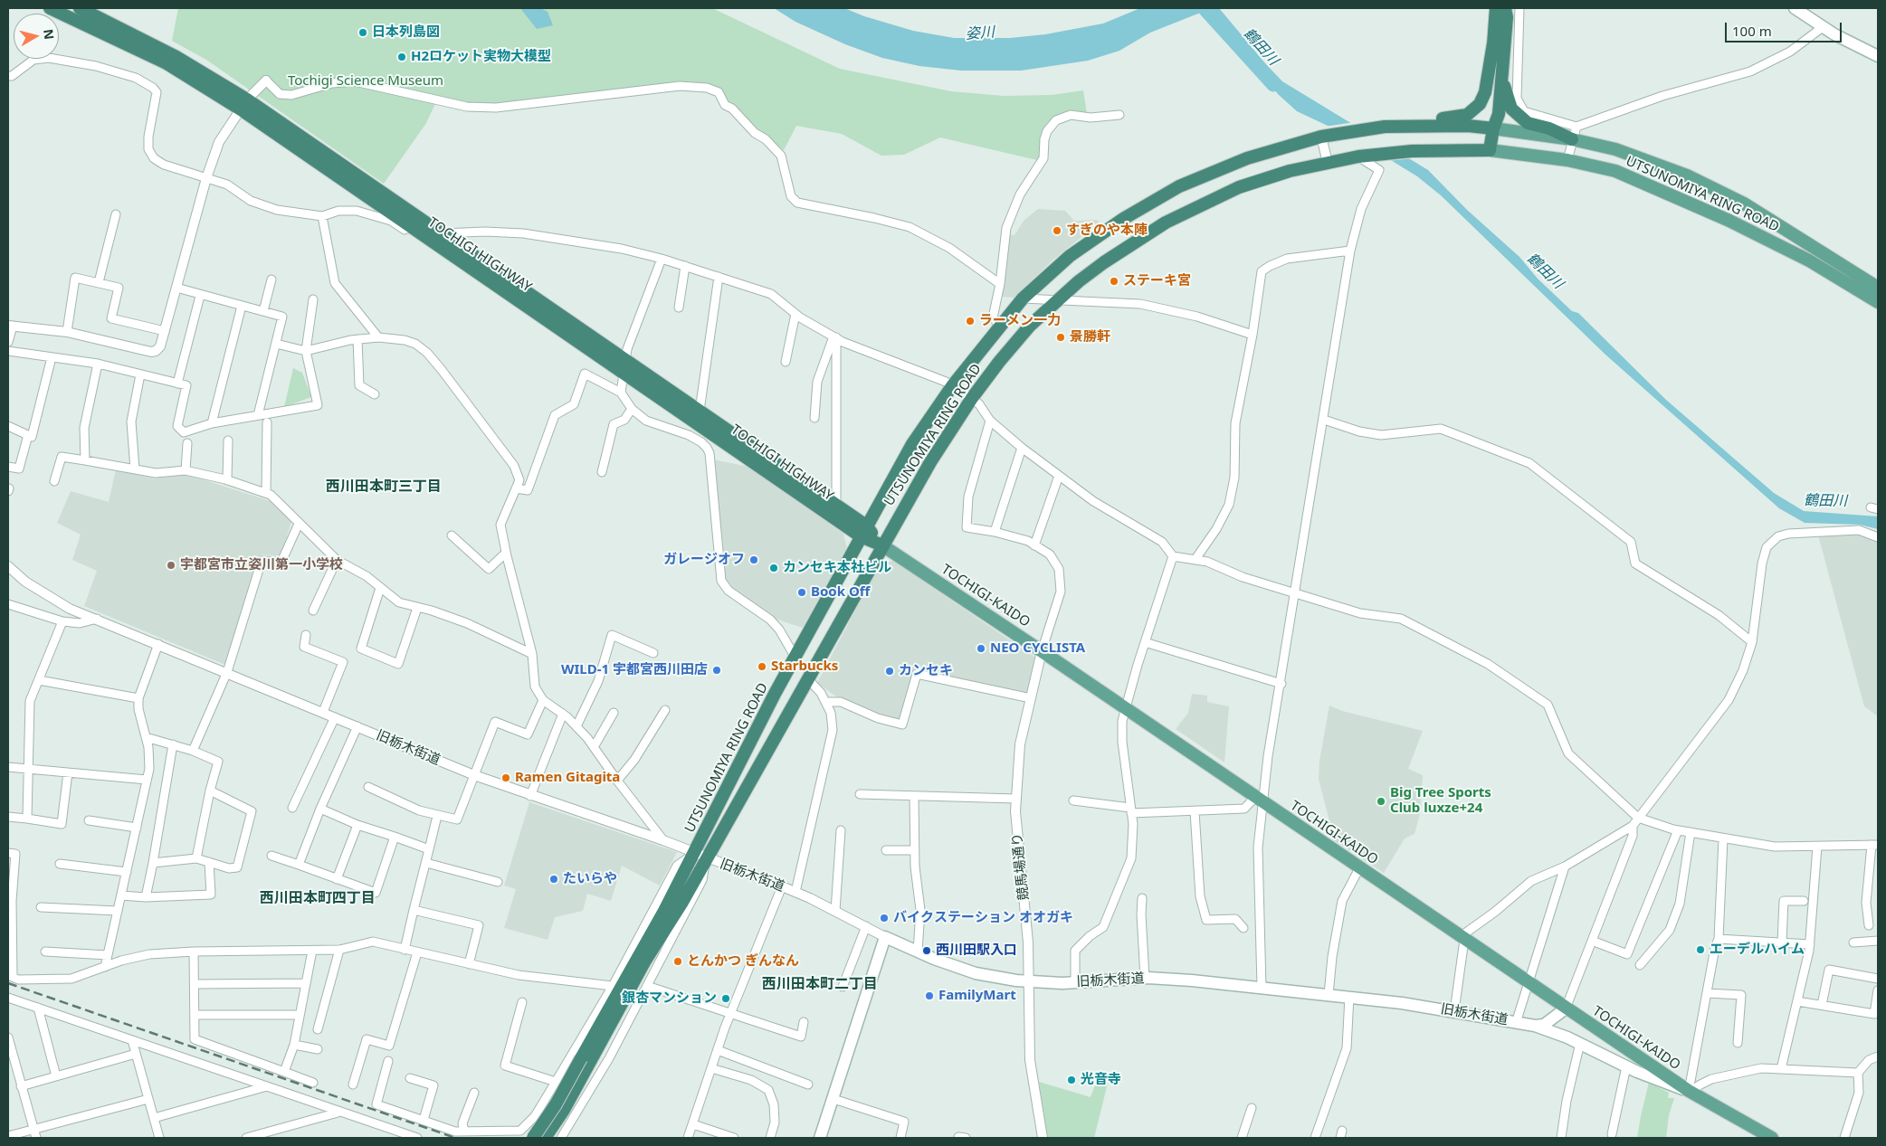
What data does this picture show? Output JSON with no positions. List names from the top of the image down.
{
  "streets": {
    "highway": ["UTSUNOMIYA RING ROAD", "TOCHIGI HIGHWAY"],
    "main road": ["TOCHIGI-KAIDO", "旧栃木街道"],
    "street": ["競馬場通り"]
  },
  "crossings": [
    ["UTSUNOMIYA RING ROAD", "TOCHIGI HIGHWAY"],
    ["UTSUNOMIYA RING ROAD", "TOCHIGI-KAIDO"],
    ["UTSUNOMIYA RING ROAD", "旧栃木街道"],
    ["TOCHIGI-KAIDO", "旧栃木街道"],
    ["TOCHIGI-KAIDO", "競馬場通り"],
    ["旧栃木街道", "競馬場通り"]
  ],
  "districts": ["西川田本町三丁目", "西川田本町四丁目", "西川田本町二丁目"],
  "water": ["姿川", "鶴田川"],
  "parks": ["Tochigi Science Museum"],
  "places": [
    "日本列島図",
    "H2ロケット実物大模型",
    "すぎのや本陣",
    "ステーキ宮",
    "ラーメン一力",
    "景勝軒",
    "ガレージオフ",
    "宇都宮市立姿川第一小学校",
    "カンセキ本社ビル",
    "Book Off",
    "NEO CYCLISTA",
    "Starbucks",
    "WILD-1 宇都宮西川田店",
    "カンセキ",
    "Ramen Gitagita",
    "Big Tree Sports Club luxze+24",
    "たいらや",
    "バイクステーション オオガキ",
    "エーデルハイム",
    "西川田駅入口",
    "とんかつ ぎんなん",
    "FamilyMart",
    "銀杏マンション",
    "光音寺"
  ],
  "scale_bar": "100 m",
  "north": "right"
}
